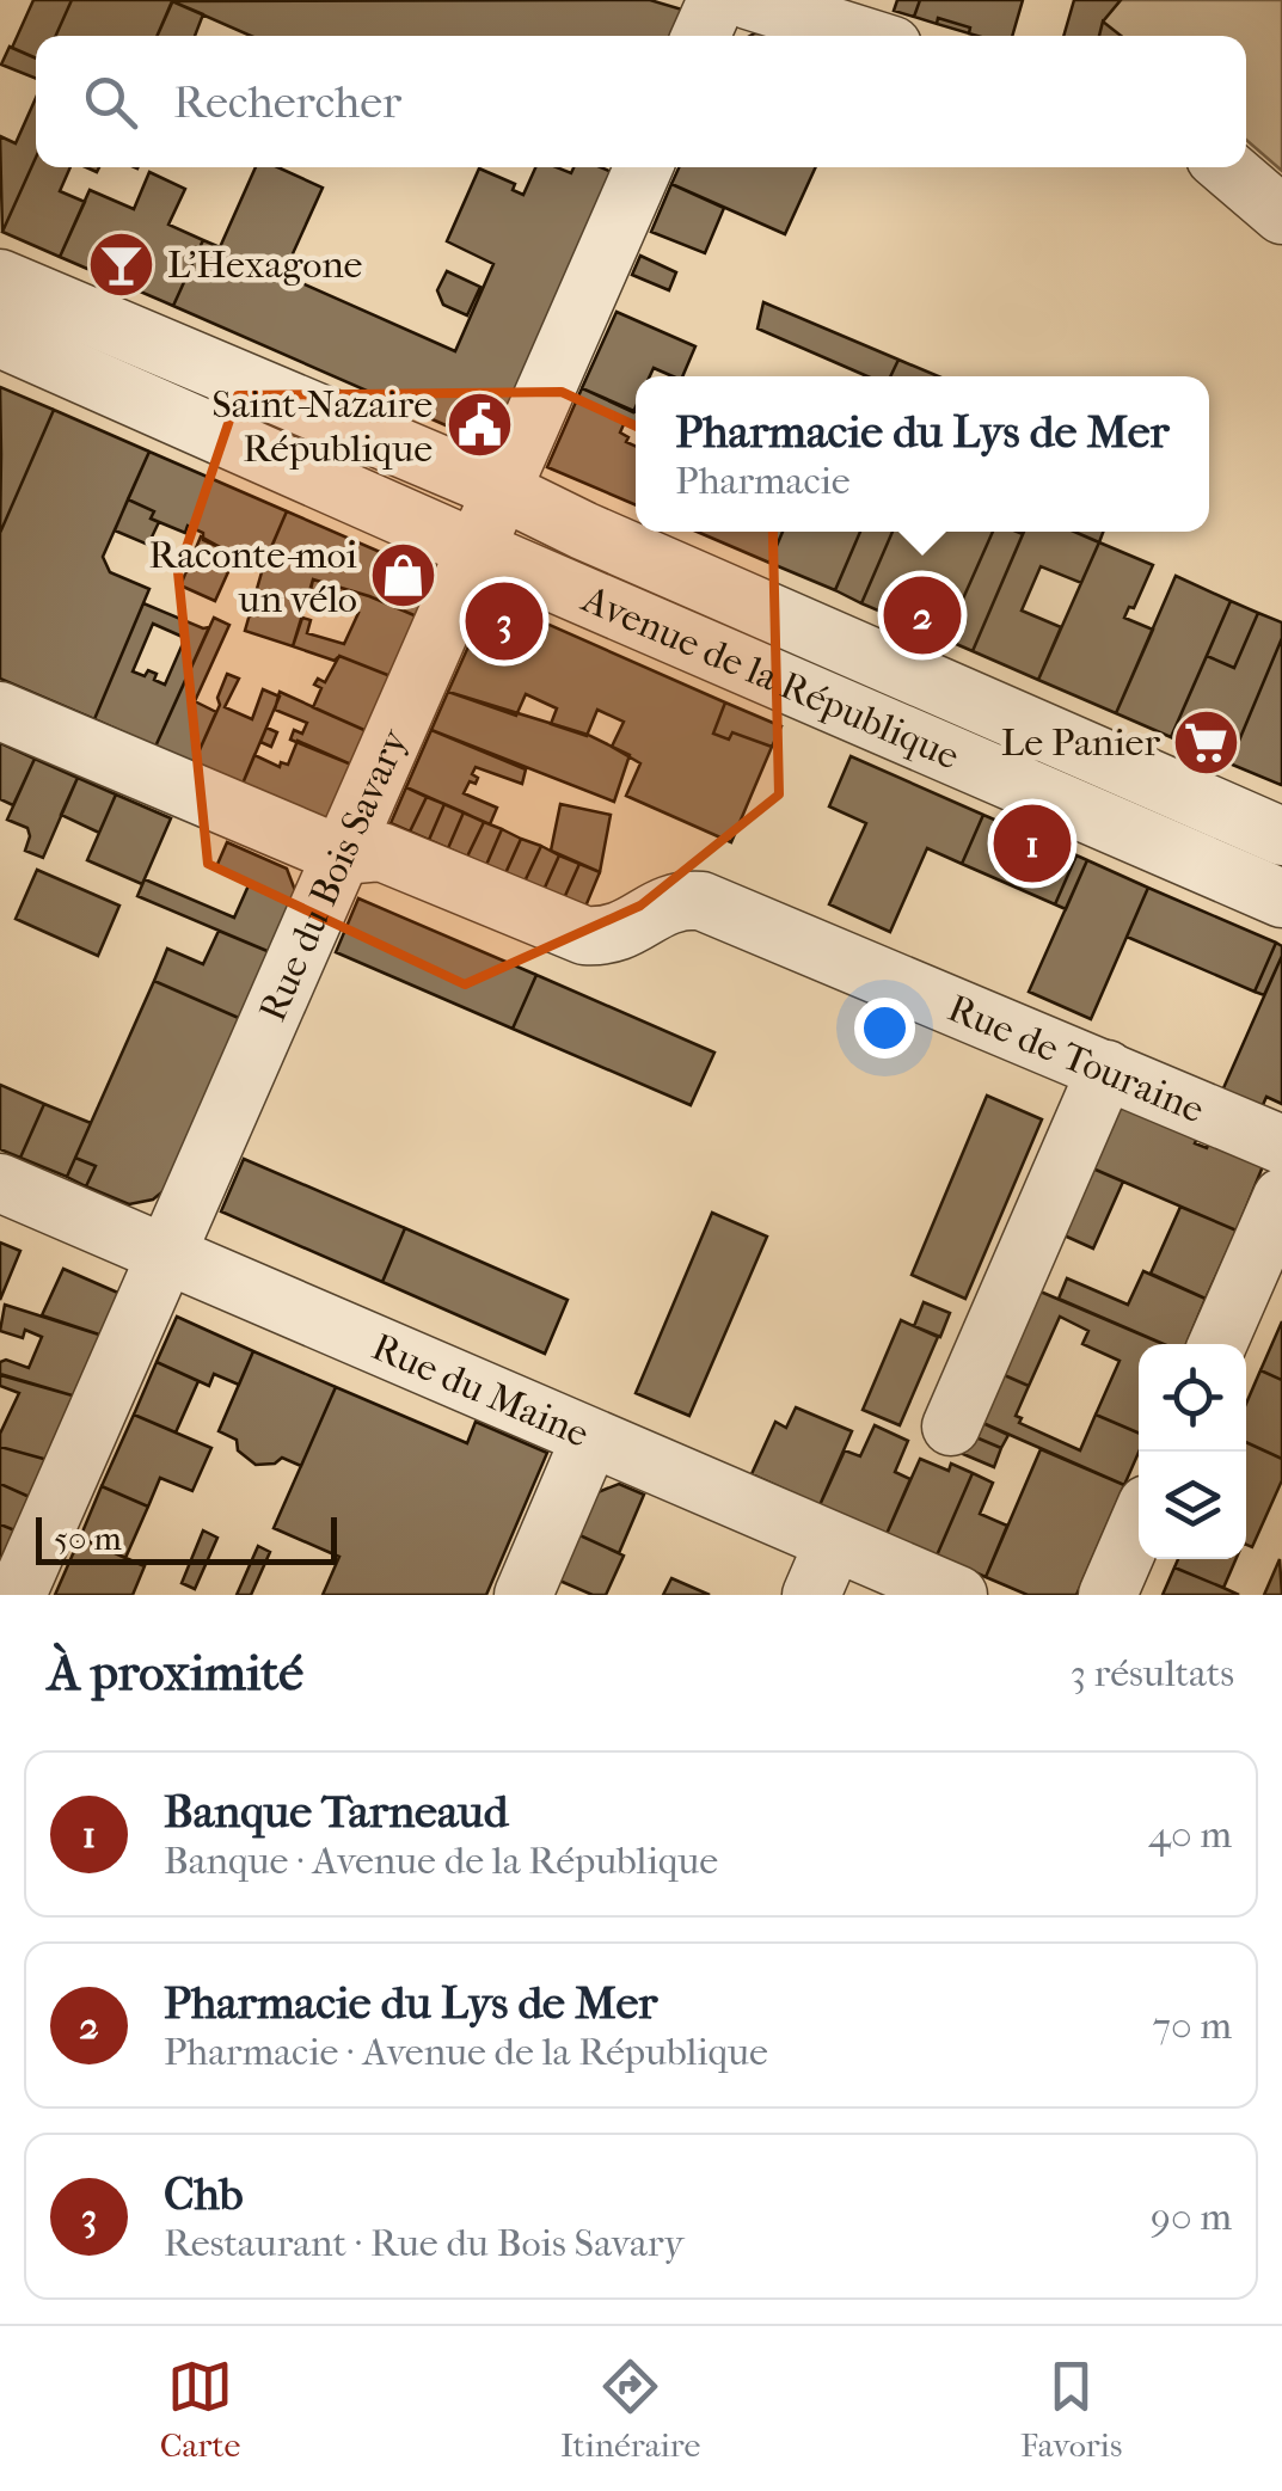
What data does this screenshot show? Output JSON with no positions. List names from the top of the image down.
{
  "streets": {
    "street": [
      "Avenue de la République",
      "Rue du Bois Savary",
      "Rue de Touraine",
      "Rue du Maine"
    ]
  },
  "crossings": [
    ["Avenue de la République", "Rue du Bois Savary"],
    ["Rue du Bois Savary", "Rue de Touraine"],
    ["Rue du Bois Savary", "Rue du Maine"]
  ],
  "places": {
    "bar": ["L'Hexagone"],
    "public building": ["Saint-Nazaire République"],
    "shop": ["Raconte-moi un vélo"],
    "supermarket": ["Le Panier"]
  },
  "scale_bar": "50 m",
  "page": {
    "search": "Rechercher",
    "popup": ["Pharmacie du Lys de Mer", "Pharmacie"],
    "pins": ["2", "3", "1"],
    "scale": "50 m",
    "heading": ["À proximité", "3 résultats"],
    "list": [
      {
        "mark": "1",
        "name": "Banque Tarneaud",
        "note": "Banque · Avenue de la République",
        "value": "40 m"
      },
      {
        "mark": "2",
        "name": "Pharmacie du Lys de Mer",
        "note": "Pharmacie · Avenue de la République",
        "value": "70 m"
      },
      {
        "mark": "3",
        "name": "Chb",
        "note": "Restaurant · Rue du Bois Savary",
        "value": "90 m"
      }
    ],
    "nav": ["Carte", "Itinéraire", "Favoris"]
  }
}
